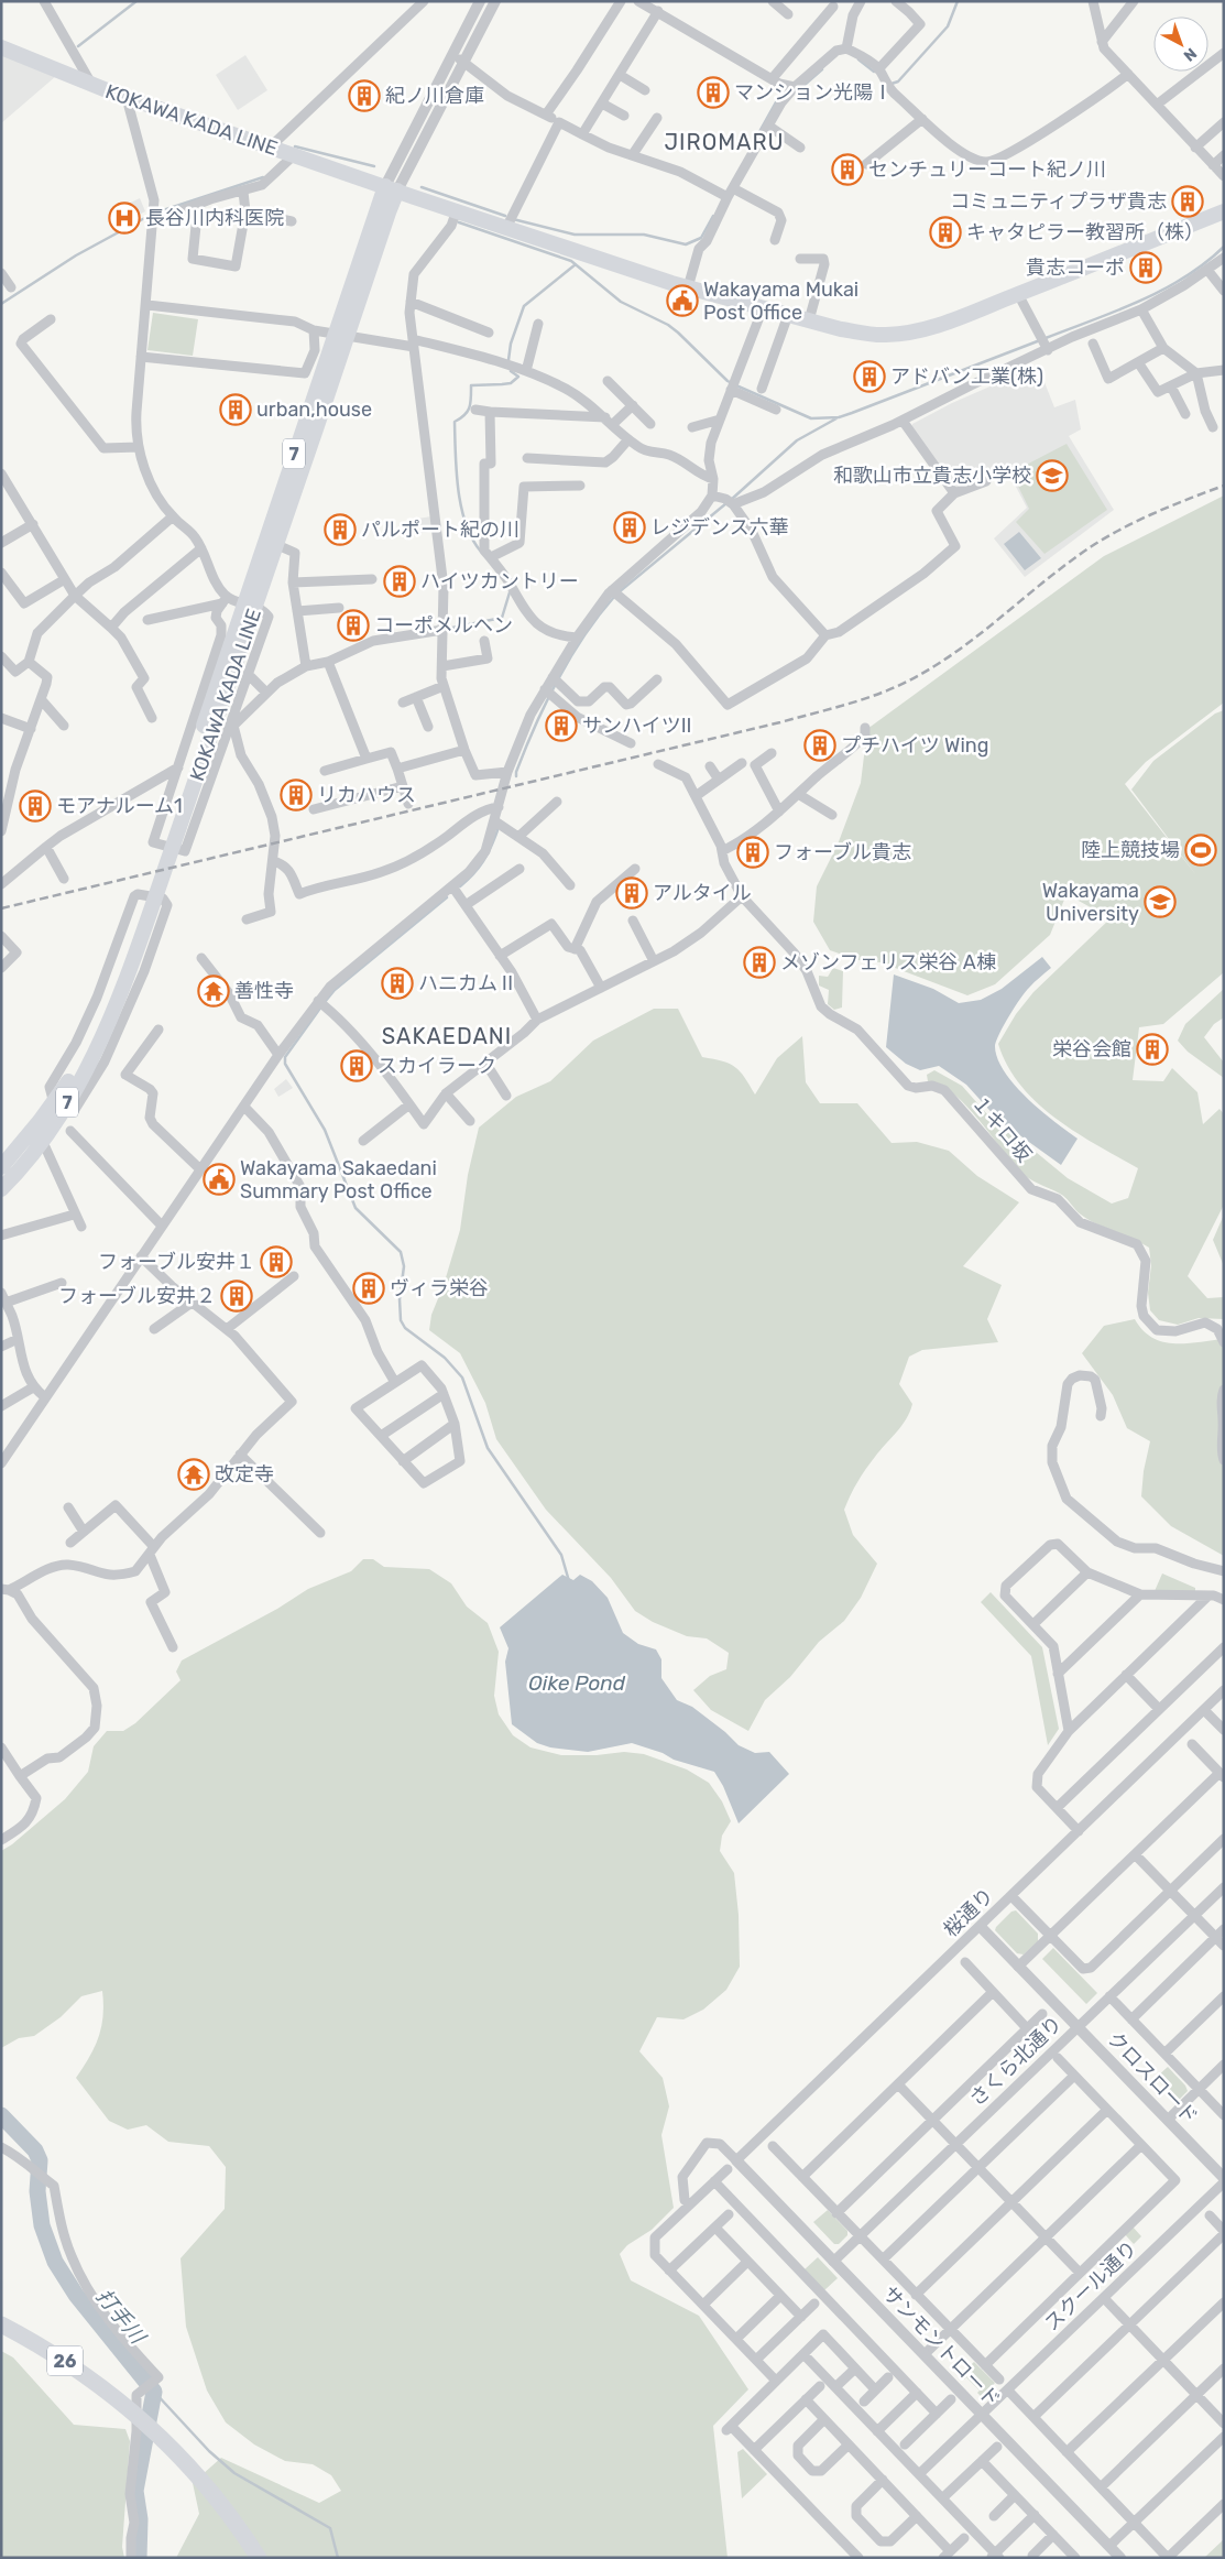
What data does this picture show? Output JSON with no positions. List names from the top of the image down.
{
  "streets": {
    "highway": ["26"],
    "main road": ["KOKAWA KADA LINE", "7"],
    "street": [
      "１キロ坂",
      "桜通り",
      "さくら北通り",
      "クロスロード",
      "スクール通り",
      "サンモントロード"
    ]
  },
  "crossings": [
    ["桜通り", "クロスロード"],
    ["桜通り", "サンモントロード"],
    ["さくら北通り", "クロスロード"],
    ["さくら北通り", "サンモントロード"],
    ["スクール通り", "サンモントロード"]
  ],
  "districts": ["JIROMARU", "SAKAEDANI"],
  "water": ["Oike Pond", "打手川"],
  "places": {
    "building": [
      "マンション光陽Ⅰ",
      "紀ノ川倉庫",
      "センチュリーコート紀ノ川",
      "コミュニティプラザ貴志",
      "キャタピラー教習所（株）",
      "貴志コーポ",
      "アドバン工業(株)",
      "urban,house",
      "レジデンス六華",
      "パルポート紀の川",
      "ハイツカントリー",
      "コーポメルヘン",
      "サンハイツII",
      "プチハイツ Wing",
      "リカハウス",
      "モアナルーム1",
      "フォーブル貴志",
      "アルタイル",
      "メゾンフェリス栄谷 A棟",
      "ハニカムⅡ",
      "栄谷会館",
      "スカイラーク",
      "フォーブル安井１",
      "ヴィラ栄谷",
      "フォーブル安井２"
    ],
    "hospital": ["長谷川内科医院"],
    "public building": ["Wakayama Mukai Post Office", "Wakayama Sakaedani Summary Post Office"],
    "school or university": ["和歌山市立貴志小学校", "Wakayama University"],
    "sports": ["陸上競技場"],
    "temple": ["善性寺", "改定寺"]
  },
  "north": "bottom right"
}
